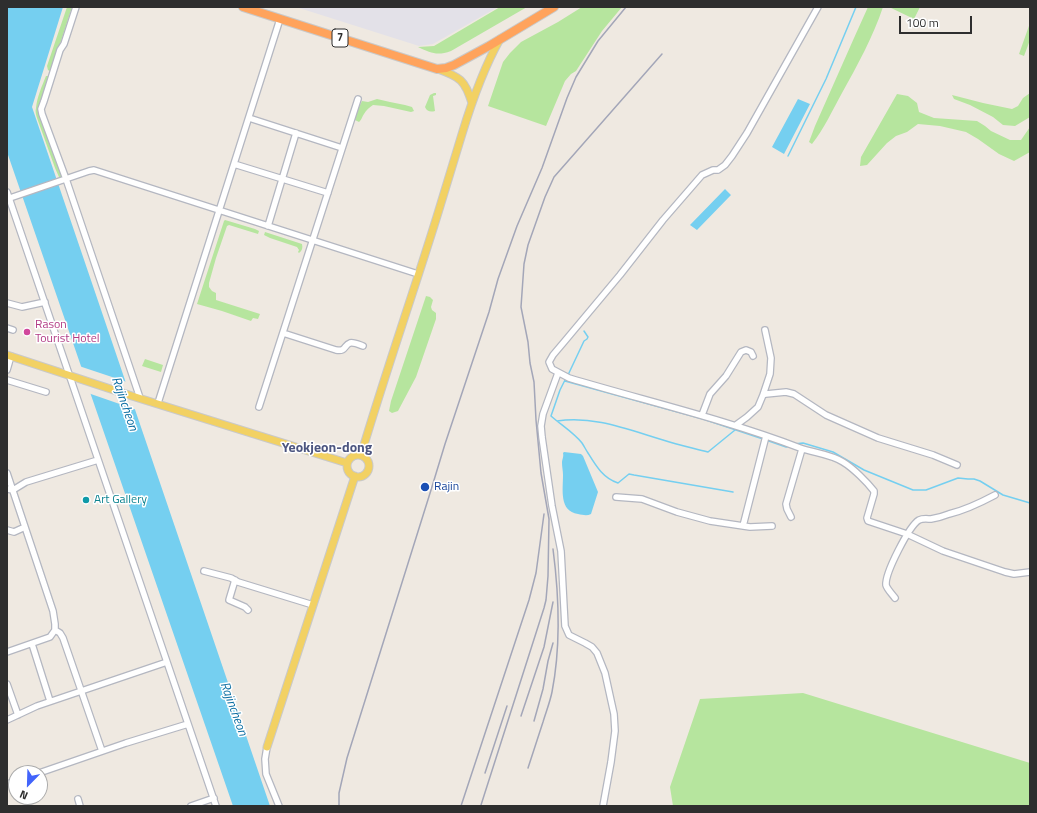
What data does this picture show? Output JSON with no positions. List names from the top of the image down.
{
  "streets": {
    "highway": ["7"]
  },
  "districts": ["Yeokjeon-dong"],
  "water": ["Rajincheon"],
  "places": ["Rason Tourist Hotel", "Rajin", "Art Gallery"],
  "scale_bar": "100 m",
  "north": "bottom left"
}
